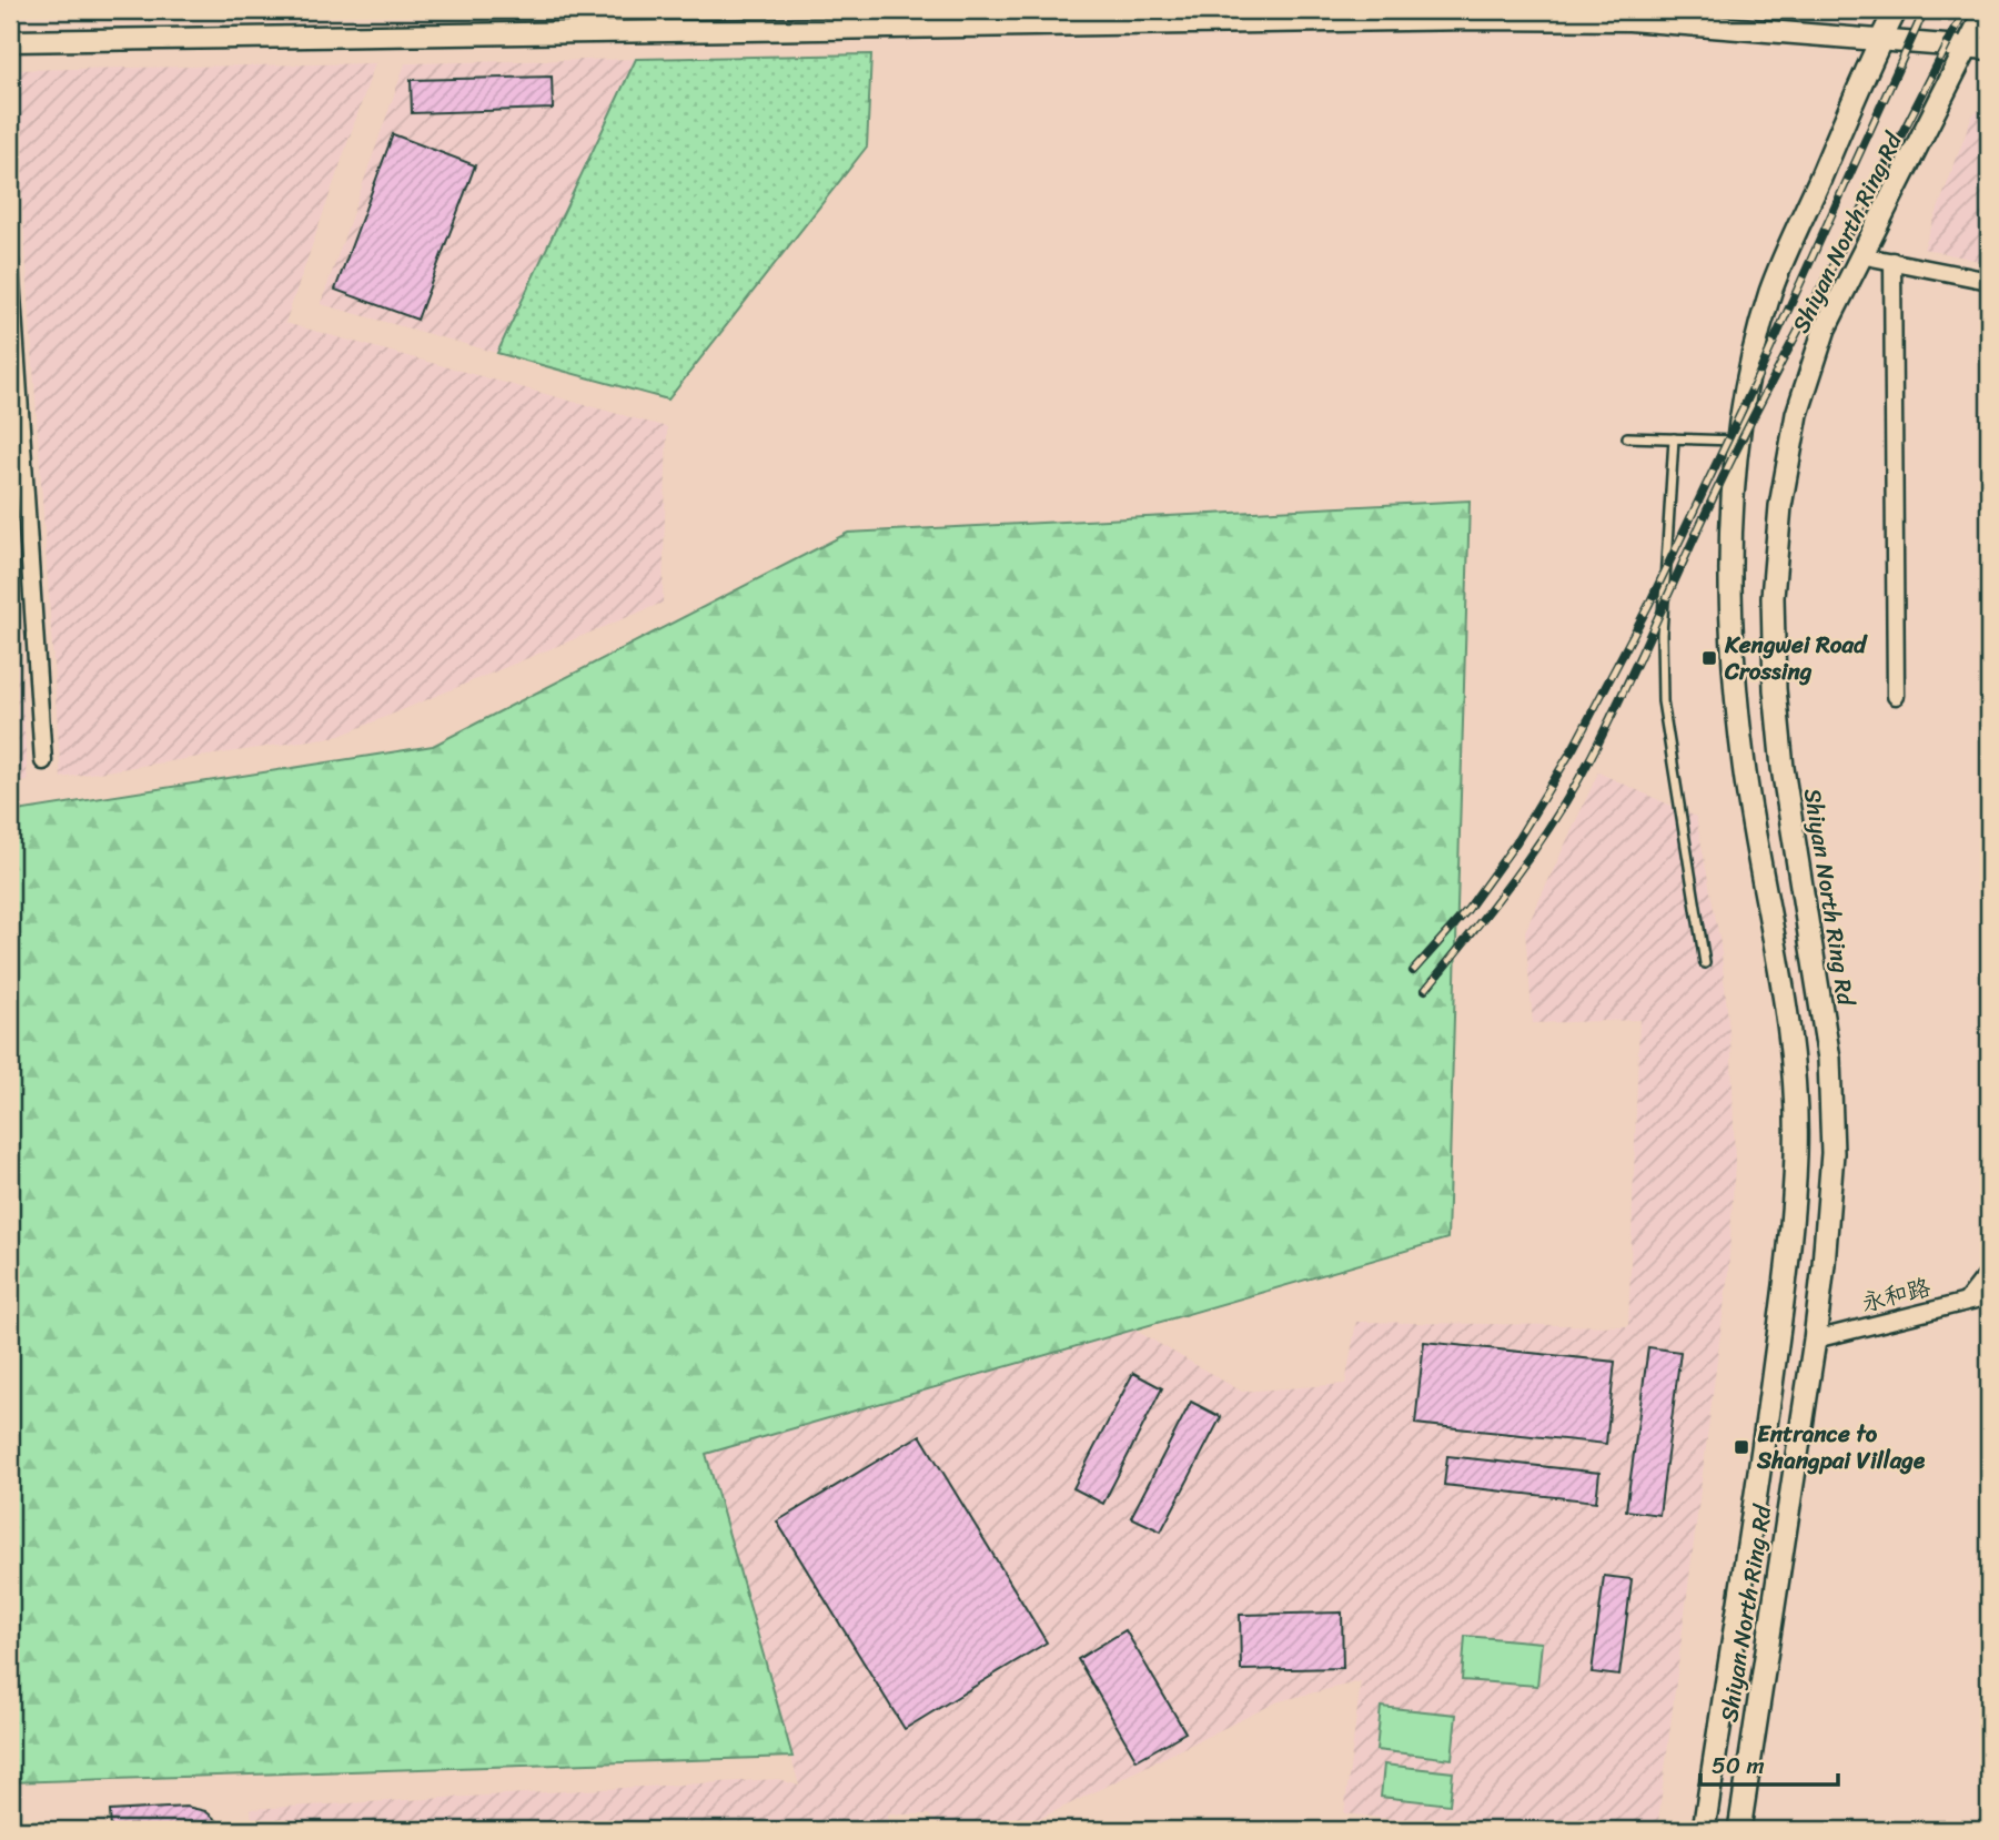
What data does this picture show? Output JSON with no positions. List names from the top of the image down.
{
  "streets": {
    "main road": ["Shiyan North Ring Rd"],
    "street": ["永和路"]
  },
  "crossings": [
    ["Shiyan North Ring Rd", "永和路"]
  ],
  "places": {
    "transit": ["Kengwei Road Crossing", "Entrance to Shangpai Village"]
  },
  "scale_bar": "50 m"
}
